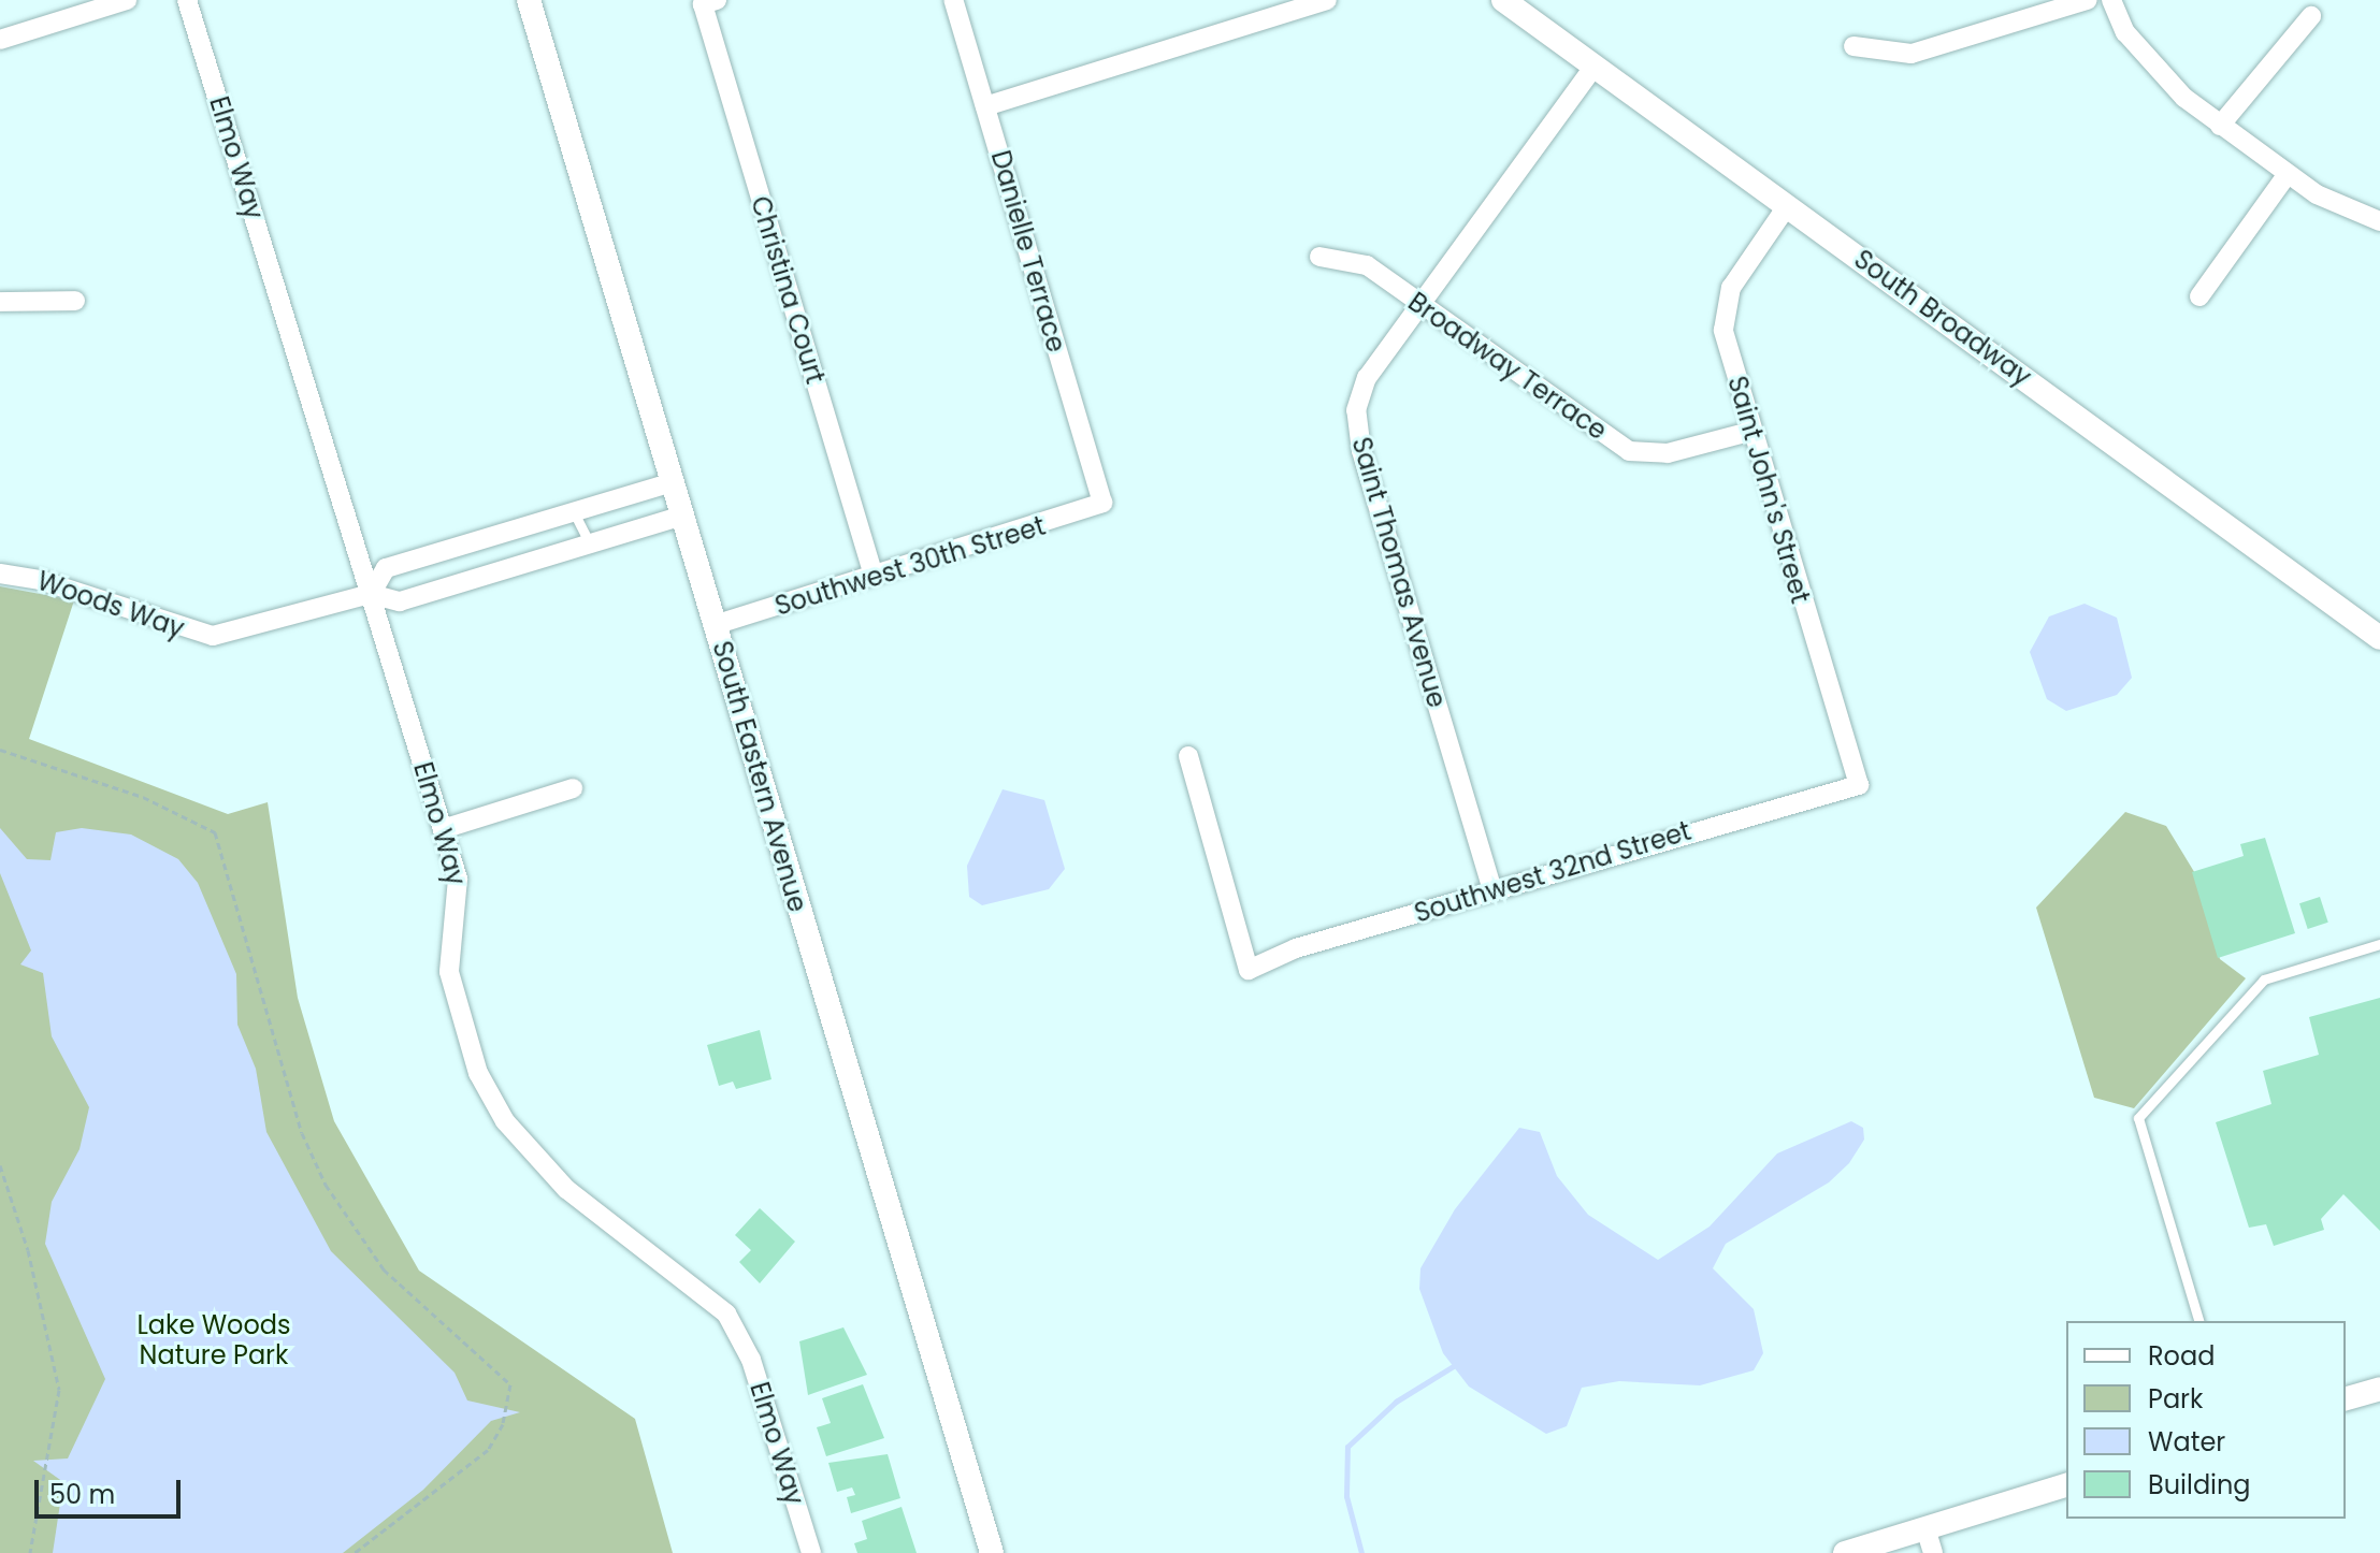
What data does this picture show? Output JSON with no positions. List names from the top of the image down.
{
  "streets": {
    "street": [
      "Elmo Way",
      "Danielle Terrace",
      "Christina Court",
      "South Broadway",
      "Broadway Terrace",
      "Saint John's Street",
      "Southwest 30th Street",
      "Saint Thomas Avenue",
      "Woods Way",
      "South Eastern Avenue",
      "Southwest 32nd Street"
    ]
  },
  "crossings": [
    ["Elmo Way", "Woods Way"],
    ["Danielle Terrace", "Southwest 30th Street"],
    ["Christina Court", "Southwest 30th Street"],
    ["South Broadway", "Saint John's Street"],
    ["South Broadway", "Saint Thomas Avenue"],
    ["Broadway Terrace", "Saint John's Street"],
    ["Broadway Terrace", "Saint Thomas Avenue"],
    ["Saint John's Street", "Southwest 32nd Street"],
    ["Southwest 30th Street", "South Eastern Avenue"],
    ["Saint Thomas Avenue", "Southwest 32nd Street"],
    ["Woods Way", "South Eastern Avenue"]
  ],
  "parks": ["Lake Woods Nature Park"],
  "legend": [
    "Road",
    "Park",
    "Water",
    "Building"
  ],
  "scale_bar": "50 m"
}
